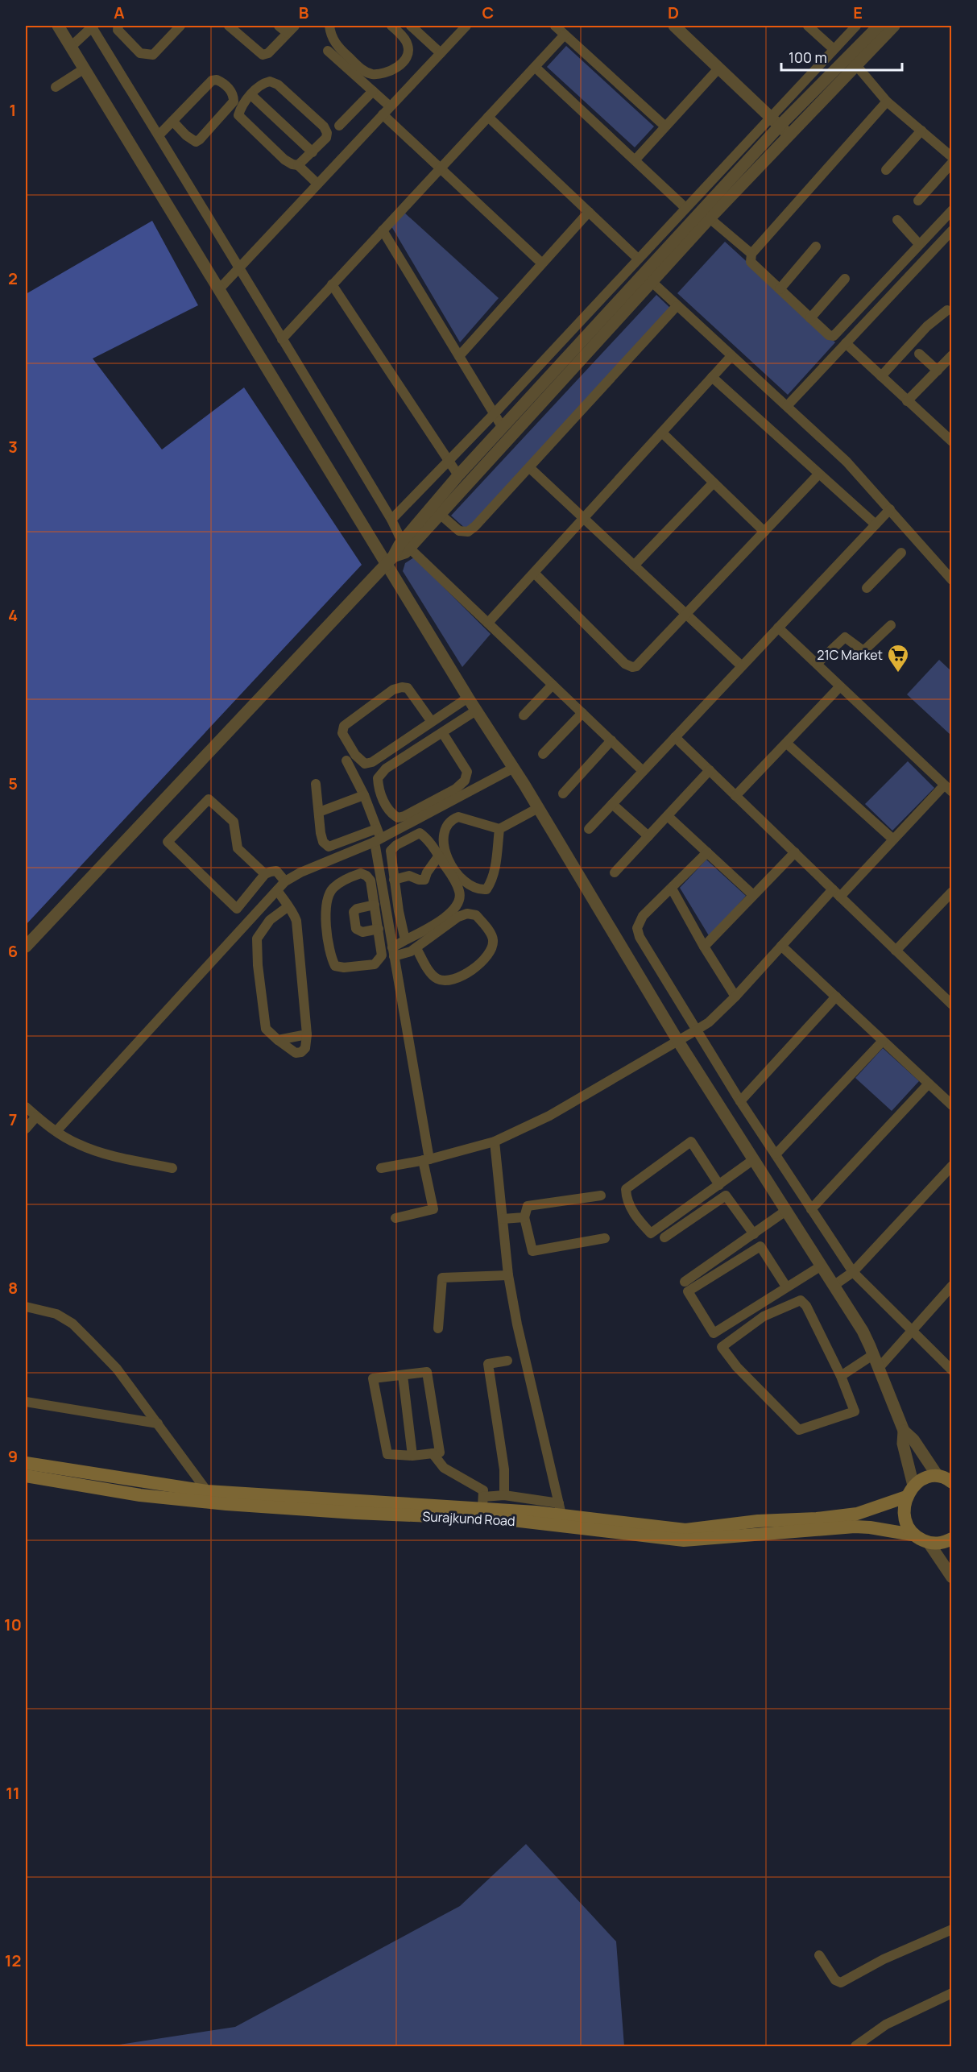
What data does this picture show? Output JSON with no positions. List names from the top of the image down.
{
  "streets": {
    "main road": ["Surajkund Road"]
  },
  "places": {
    "supermarket": ["21C Market"]
  },
  "scale_bar": "100 m",
  "grid": {
    "columns": [
      "A",
      "B",
      "C",
      "D",
      "E"
    ],
    "rows": [
      "1",
      "2",
      "3",
      "4",
      "5",
      "6",
      "7",
      "8",
      "9",
      "10",
      "11",
      "12"
    ]
  }
}
